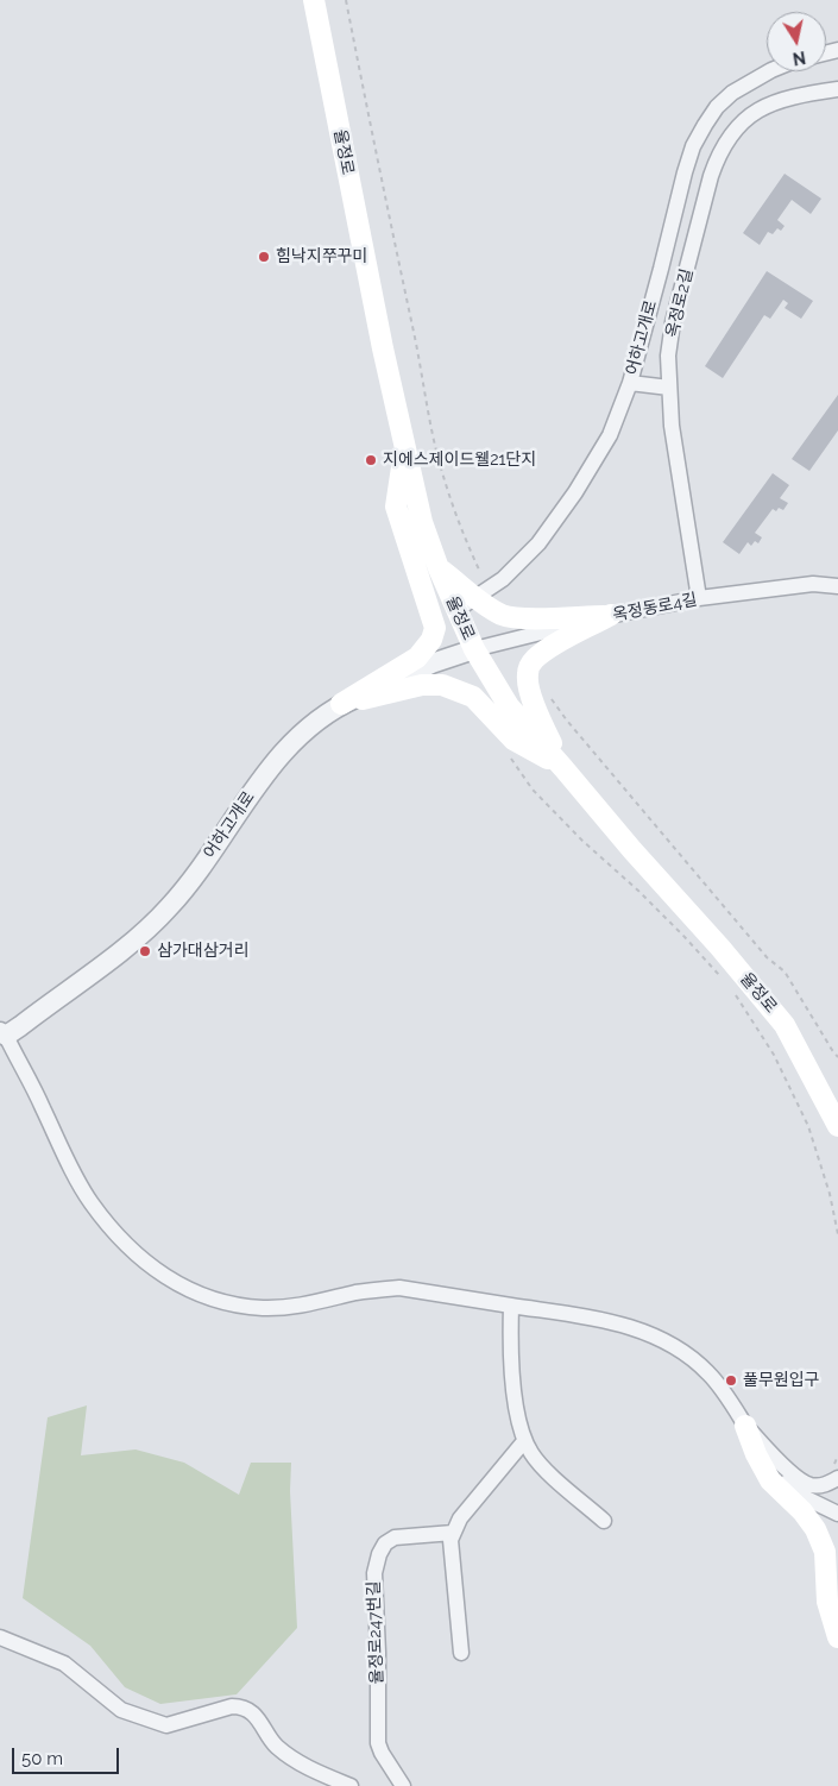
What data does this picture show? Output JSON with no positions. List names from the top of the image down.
{
  "streets": {
    "main road": ["율정로"],
    "street": [
      "옥정로2길",
      "어하고개로",
      "옥정동로4길",
      "율정로247번길"
    ]
  },
  "crossings": [
    ["율정로", "어하고개로"],
    ["율정로", "옥정동로4길"],
    ["옥정로2길", "옥정동로4길"],
    ["어하고개로", "옥정동로4길"]
  ],
  "places": [
    "힘낙지쭈꾸미",
    "지에스제이드웰21단지",
    "삼가대삼거리",
    "풀무원입구"
  ],
  "scale_bar": "50 m",
  "north": "bottom"
}
